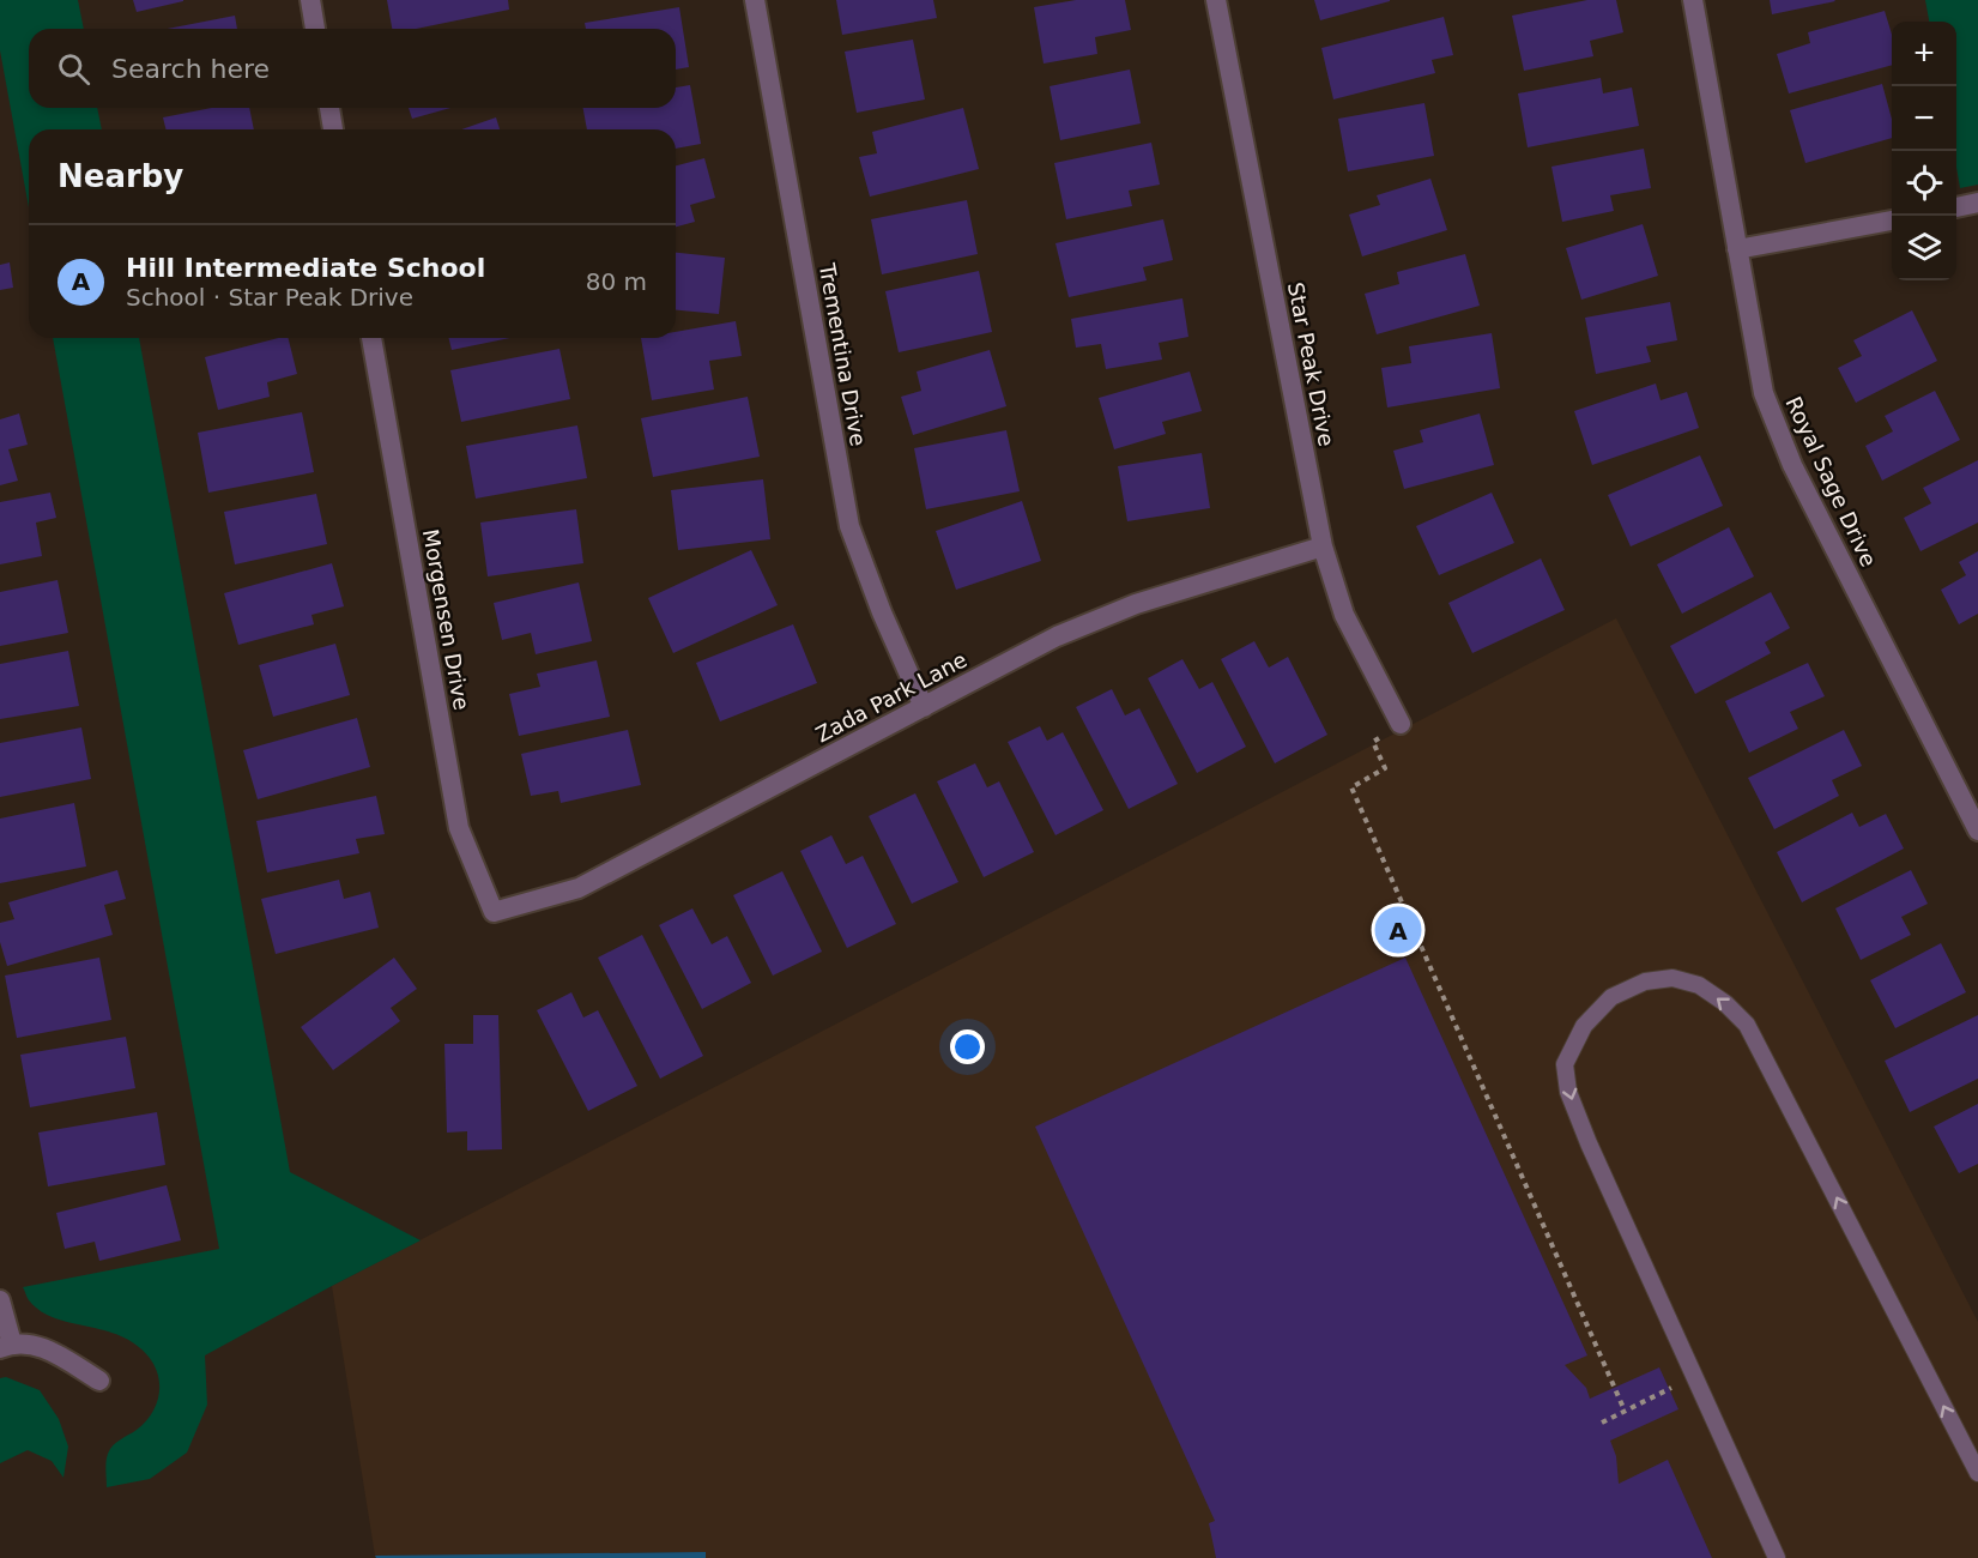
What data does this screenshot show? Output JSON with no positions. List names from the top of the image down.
{
  "streets": {
    "street": [
      "Trementina Drive",
      "Star Peak Drive",
      "Royal Sage Drive",
      "Morgensen Drive",
      "Zada Park Lane"
    ]
  },
  "crossings": [
    ["Trementina Drive", "Zada Park Lane"],
    ["Star Peak Drive", "Zada Park Lane"],
    ["Morgensen Drive", "Zada Park Lane"]
  ],
  "page": {
    "map_buttons": ["+", "−"],
    "search": "Search here",
    "heading": "Nearby",
    "list": [
      {
        "mark": "A",
        "name": "Hill Intermediate School",
        "note": "School · Star Peak Drive",
        "value": "80 m"
      }
    ],
    "pins": "A"
  }
}
